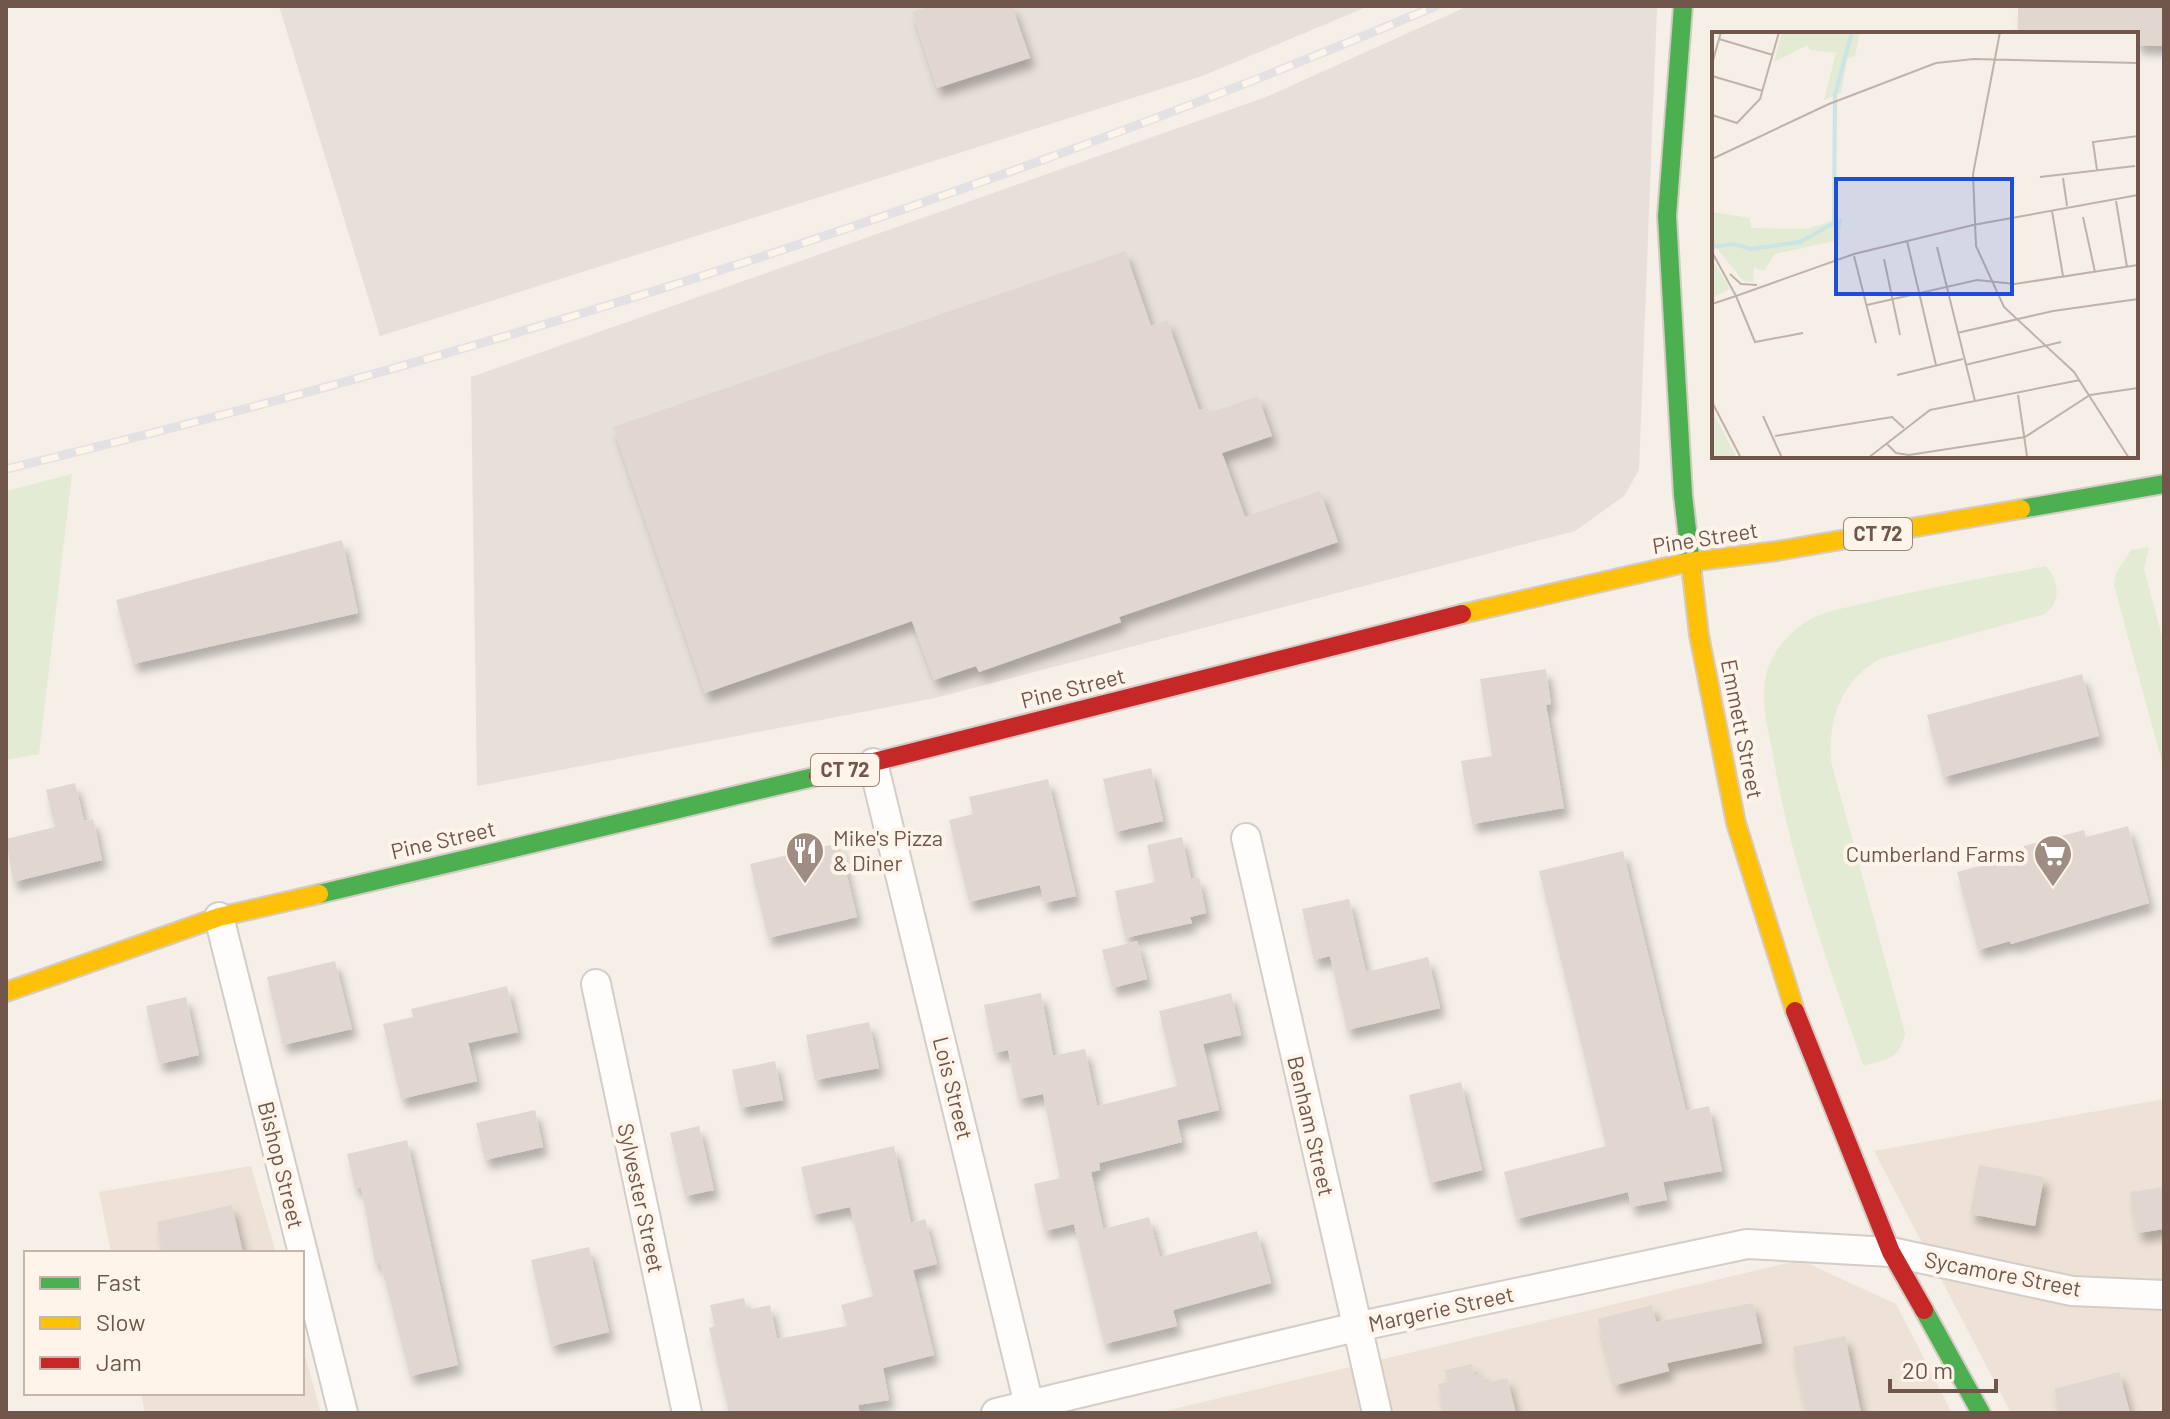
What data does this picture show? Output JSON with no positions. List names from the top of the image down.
{
  "streets": {
    "main road": ["CT 72", "Pine Street", "Emmett Street"],
    "street": [
      "Lois Street",
      "Benham Street",
      "Bishop Street",
      "Sylvester Street",
      "Sycamore Street",
      "Margerie Street"
    ]
  },
  "crossings": [
    ["Pine Street", "Emmett Street"],
    ["Pine Street", "Lois Street"],
    ["Pine Street", "Bishop Street"],
    ["Emmett Street", "Sycamore Street"],
    ["Emmett Street", "Margerie Street"],
    ["Lois Street", "Margerie Street"],
    ["Benham Street", "Margerie Street"],
    ["Sycamore Street", "Margerie Street"]
  ],
  "places": {
    "restaurant": ["Mike's Pizza & Diner"],
    "supermarket": ["Cumberland Farms"]
  },
  "legend": ["Fast", "Slow", "Jam"],
  "scale_bar": "20 m"
}
